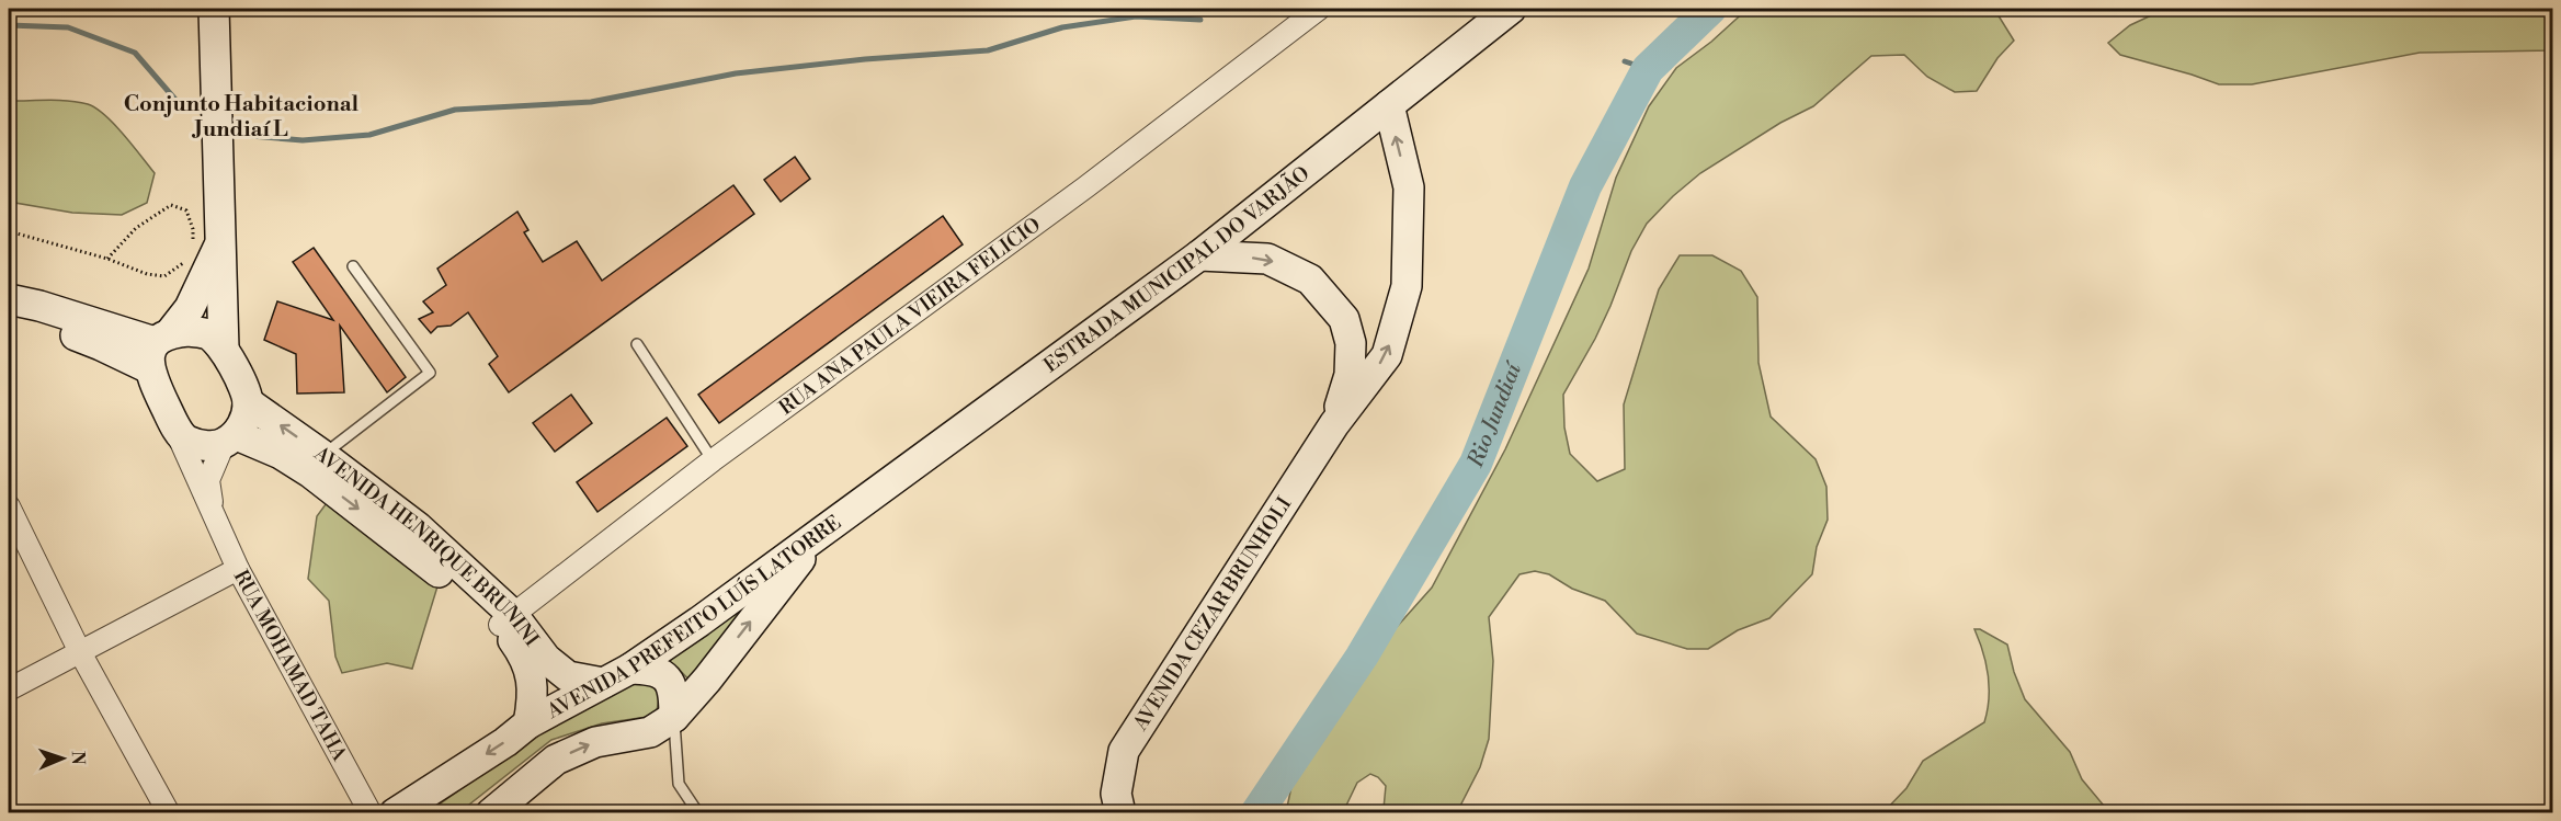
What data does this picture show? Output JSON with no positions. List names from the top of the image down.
{
  "streets": {
    "main road": [
      "ESTRADA MUNICIPAL DO VARJÃO",
      "AVENIDA HENRIQUE BRUNINI",
      "AVENIDA CEZAR BRUNHOLI",
      "AVENIDA PREFEITO LUÍS LATORRE"
    ],
    "street": ["RUA ANA PAULA VIEIRA FELICIO", "RUA MOHAMAD TAHA"]
  },
  "crossings": [
    ["ESTRADA MUNICIPAL DO VARJÃO", "AVENIDA CEZAR BRUNHOLI"],
    ["ESTRADA MUNICIPAL DO VARJÃO", "AVENIDA PREFEITO LUÍS LATORRE"],
    ["RUA ANA PAULA VIEIRA FELICIO", "AVENIDA HENRIQUE BRUNINI"],
    ["AVENIDA HENRIQUE BRUNINI", "AVENIDA PREFEITO LUÍS LATORRE"]
  ],
  "districts": ["Conjunto Habitacional Jundiaí L"],
  "water": ["Rio Jundiaí"],
  "north": "right"
}
